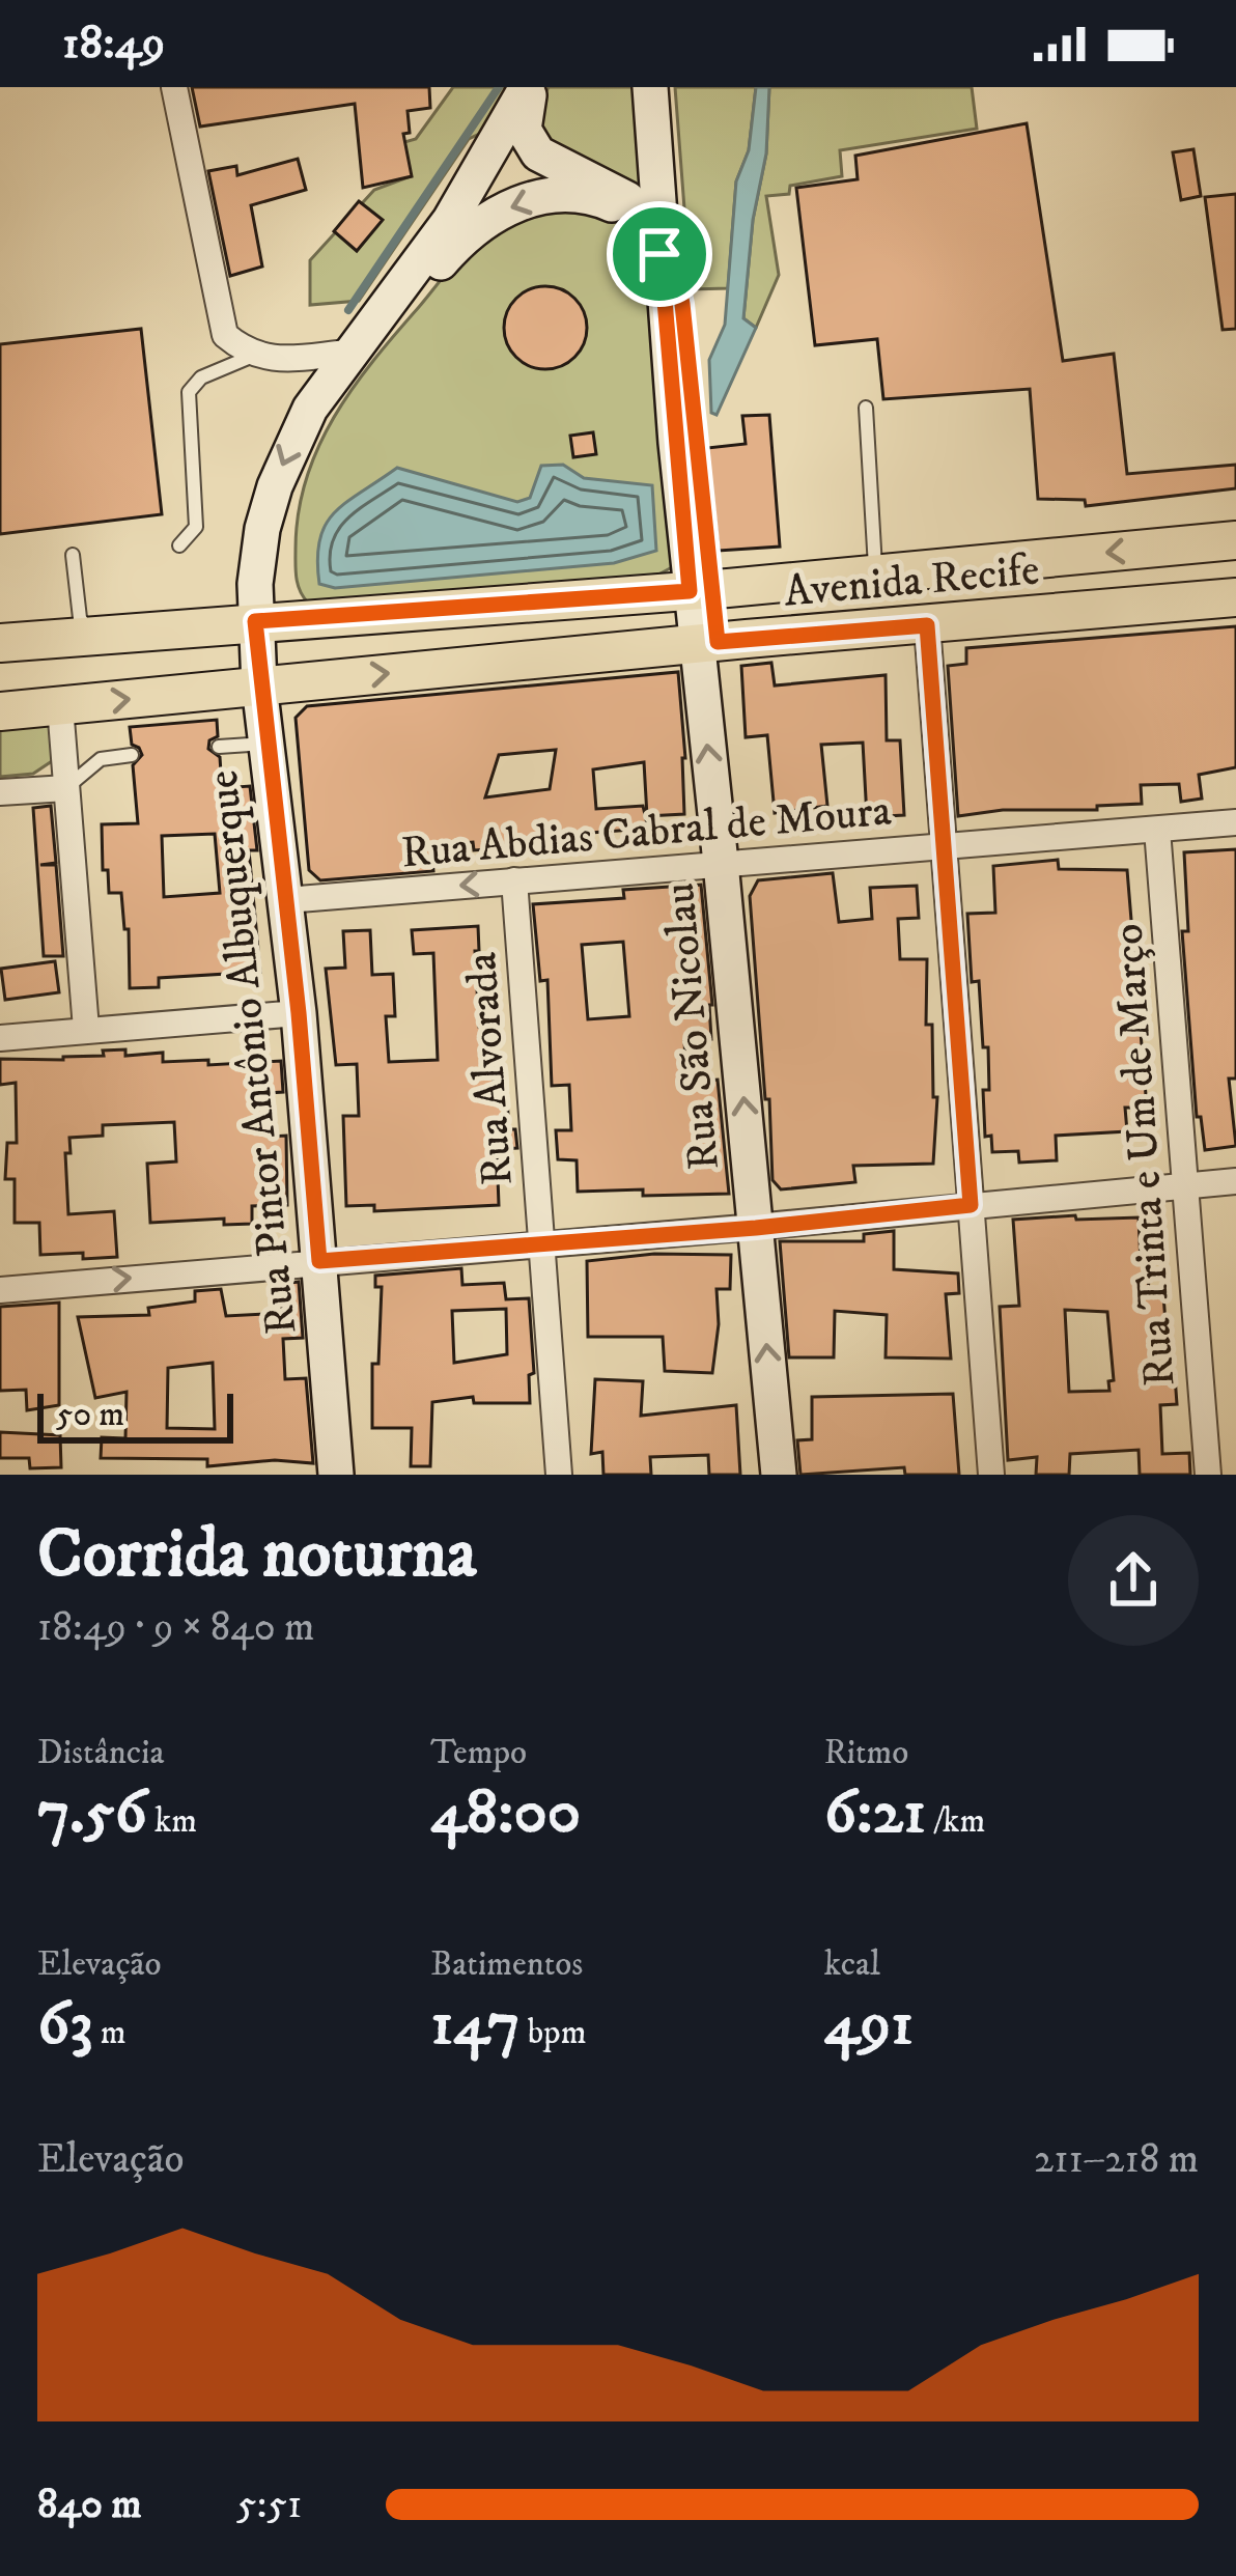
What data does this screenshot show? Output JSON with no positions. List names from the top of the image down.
{
  "streets": {
    "main road": ["Avenida Recife", "Rua São Nicolau", "Rua Pintor Antônio Albuquerque"],
    "street": ["Rua Abdias Cabral de Moura", "Rua Alvorada", "Rua Trinta e Um de Março"]
  },
  "crossings": [
    ["Avenida Recife", "Rua São Nicolau"],
    ["Avenida Recife", "Rua Pintor Antônio Albuquerque"],
    ["Rua Abdias Cabral de Moura", "Rua São Nicolau"],
    ["Rua Abdias Cabral de Moura", "Rua Pintor Antônio Albuquerque"],
    ["Rua Abdias Cabral de Moura", "Rua Alvorada"],
    ["Rua Abdias Cabral de Moura", "Rua Trinta e Um de Março"]
  ],
  "one_way": ["Rua São Nicolau"],
  "scale_bar": "50 m",
  "page": {
    "status": "18:49",
    "scale": "50 m",
    "heading": ["Corrida noturna", "18:49 · 9 × 840 m"],
    "stats": [
      ["Distância", "7.56 km"],
      ["Tempo", "48:00"],
      ["Ritmo", "6:21 /km"],
      ["Elevação", "63 m"],
      ["Batimentos", "147 bpm"],
      ["kcal", "491"]
    ],
    "chart": ["Elevação", "211–218 m"],
    "list": [
      {
        "name": "840 m",
        "note": "5:51"
      }
    ]
  }
}
